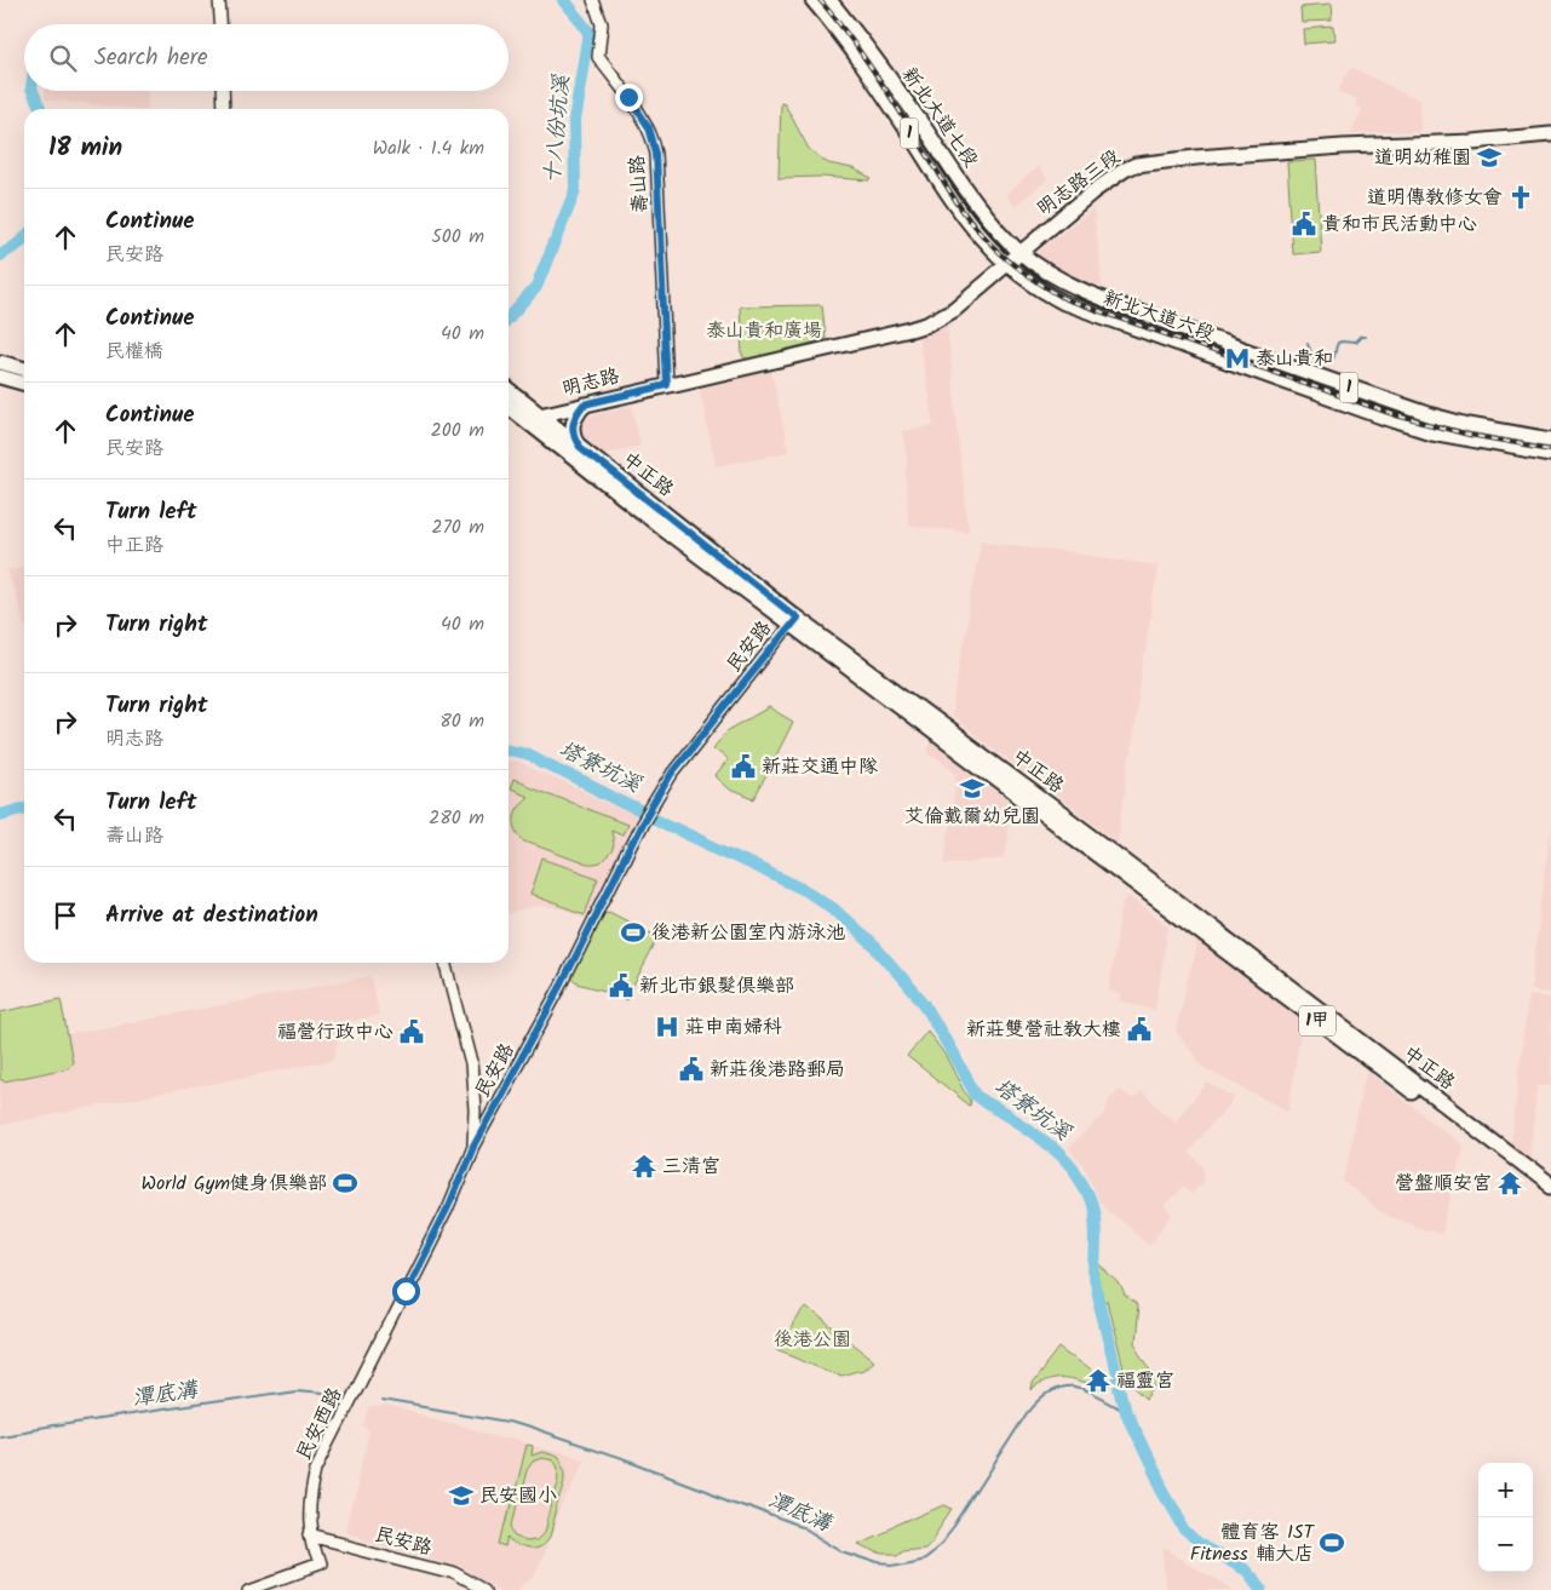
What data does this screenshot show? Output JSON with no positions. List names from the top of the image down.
{
  "streets": {
    "main road": [
      "新北大道七段",
      "1",
      "明志路三段",
      "新北大道六段",
      "明志路",
      "中正路",
      "1甲"
    ],
    "street": ["壽山路", "民安路", "民安西路"]
  },
  "crossings": [
    ["新北大道七段", "明志路三段"],
    ["新北大道七段", "新北大道六段"],
    ["明志路三段", "壽山路"],
    ["明志路三段", "新北大道六段"],
    ["明志路三段", "明志路"],
    ["壽山路", "明志路"],
    ["明志路", "中正路"],
    ["中正路", "民安路"],
    ["民安路", "民安西路"]
  ],
  "water": ["十八份坑溪", "塔寮坑溪", "潭底溝"],
  "parks": ["泰山貴和廣場", "後港公園"],
  "places": {
    "school or university": ["道明幼稚園", "艾倫戴爾幼兒園", "民安國小"],
    "church": ["道明傳教修女會"],
    "public building": [
      "貴和市民活動中心",
      "新莊交通中隊",
      "新北市銀髮俱樂部",
      "新莊雙營社教大樓",
      "福營行政中心",
      "新莊後港路郵局"
    ],
    "metro station": ["泰山貴和"],
    "sports": ["後港新公園室内游泳池", "World Gym健身俱樂部", "體育客 1ST Fitness 輔大店"],
    "hospital": ["莊申南婦科"],
    "temple": ["三清宮", "營盤順安宮", "福靈宮"]
  },
  "page": {
    "search": "Search here",
    "heading": ["18 min", "Walk · 1.4 km"],
    "list": [
      ["Continue", "民安路", "500 m"],
      ["Continue", "民權橋", "40 m"],
      ["Continue", "民安路", "200 m"],
      ["Turn left", "中正路", "270 m"],
      ["Turn right", "40 m"],
      ["Turn right", "明志路", "80 m"],
      ["Turn left", "壽山路", "280 m"],
      "Arrive at destination"
    ],
    "map_buttons": ["+", "−"]
  }
}
